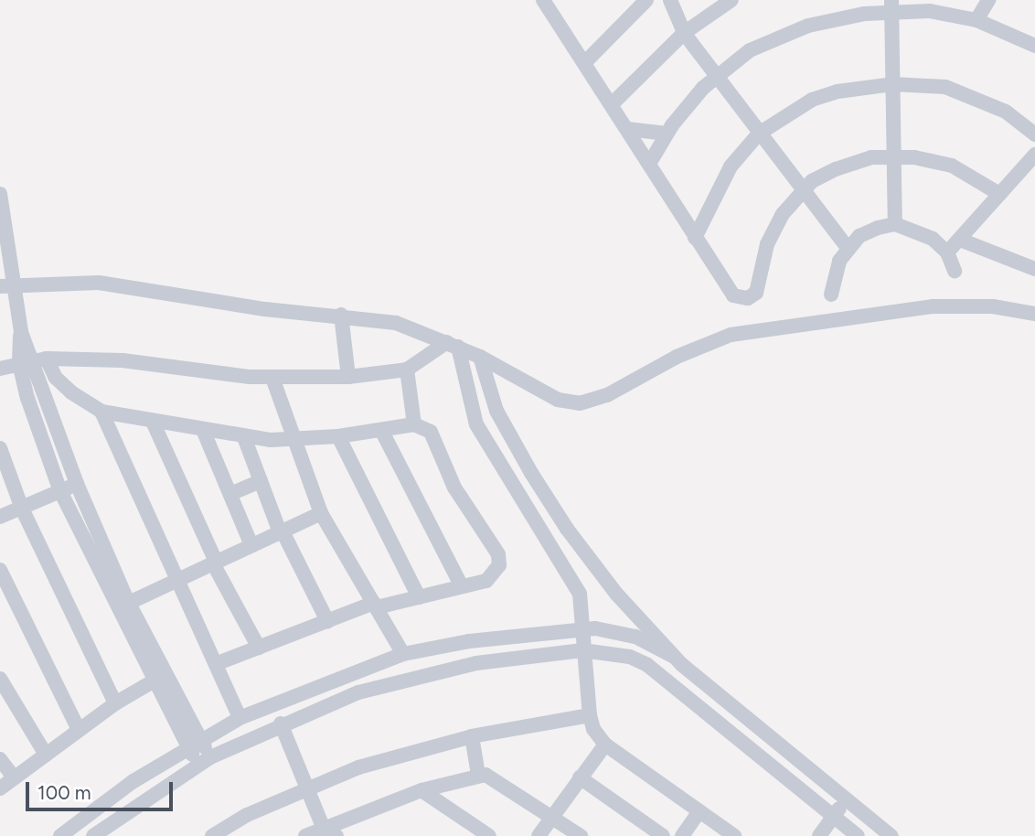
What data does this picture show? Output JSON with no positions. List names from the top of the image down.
{
  "scale_bar": "100 m"
}
